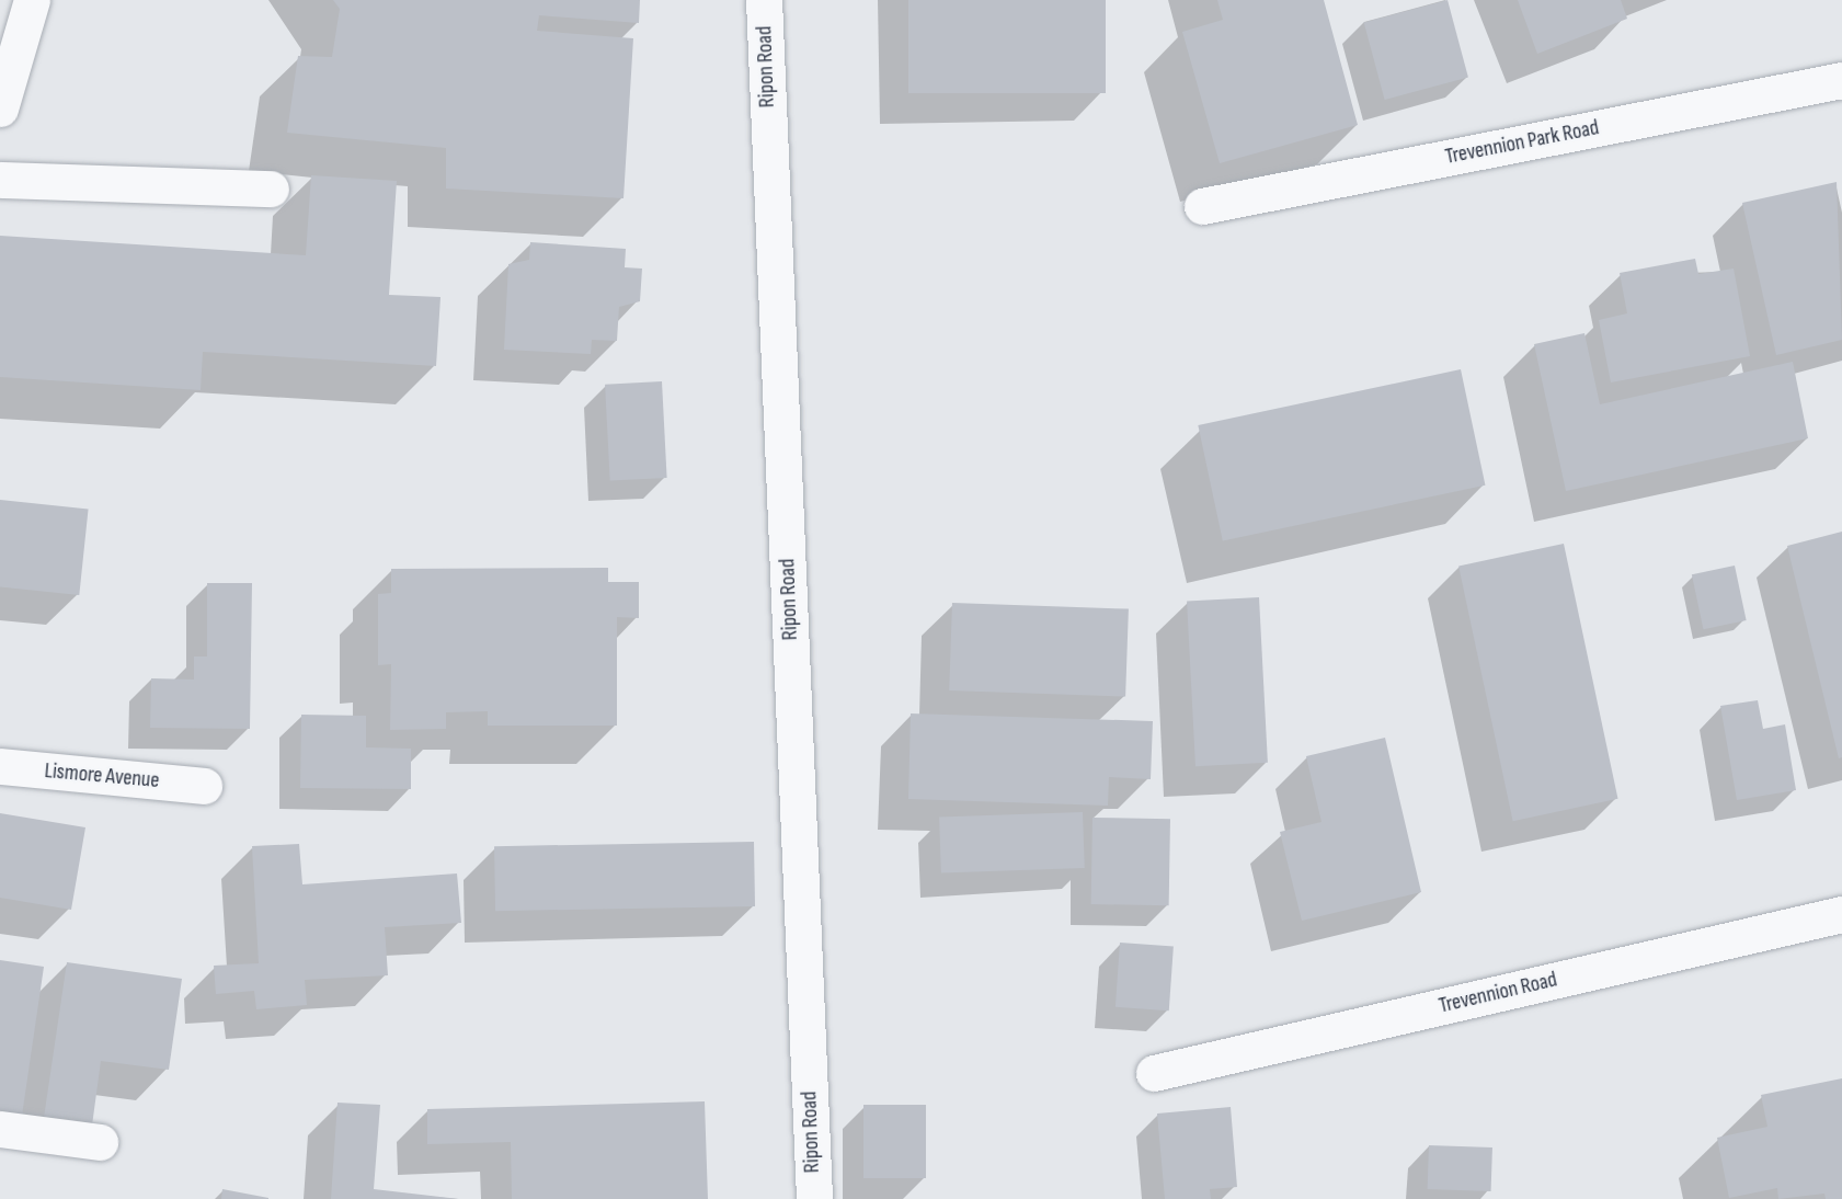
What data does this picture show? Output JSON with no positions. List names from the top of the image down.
{
  "streets": {
    "street": [
      "Ripon Road",
      "Trevennion Park Road",
      "Lismore Avenue",
      "Trevennion Road"
    ]
  }
}
